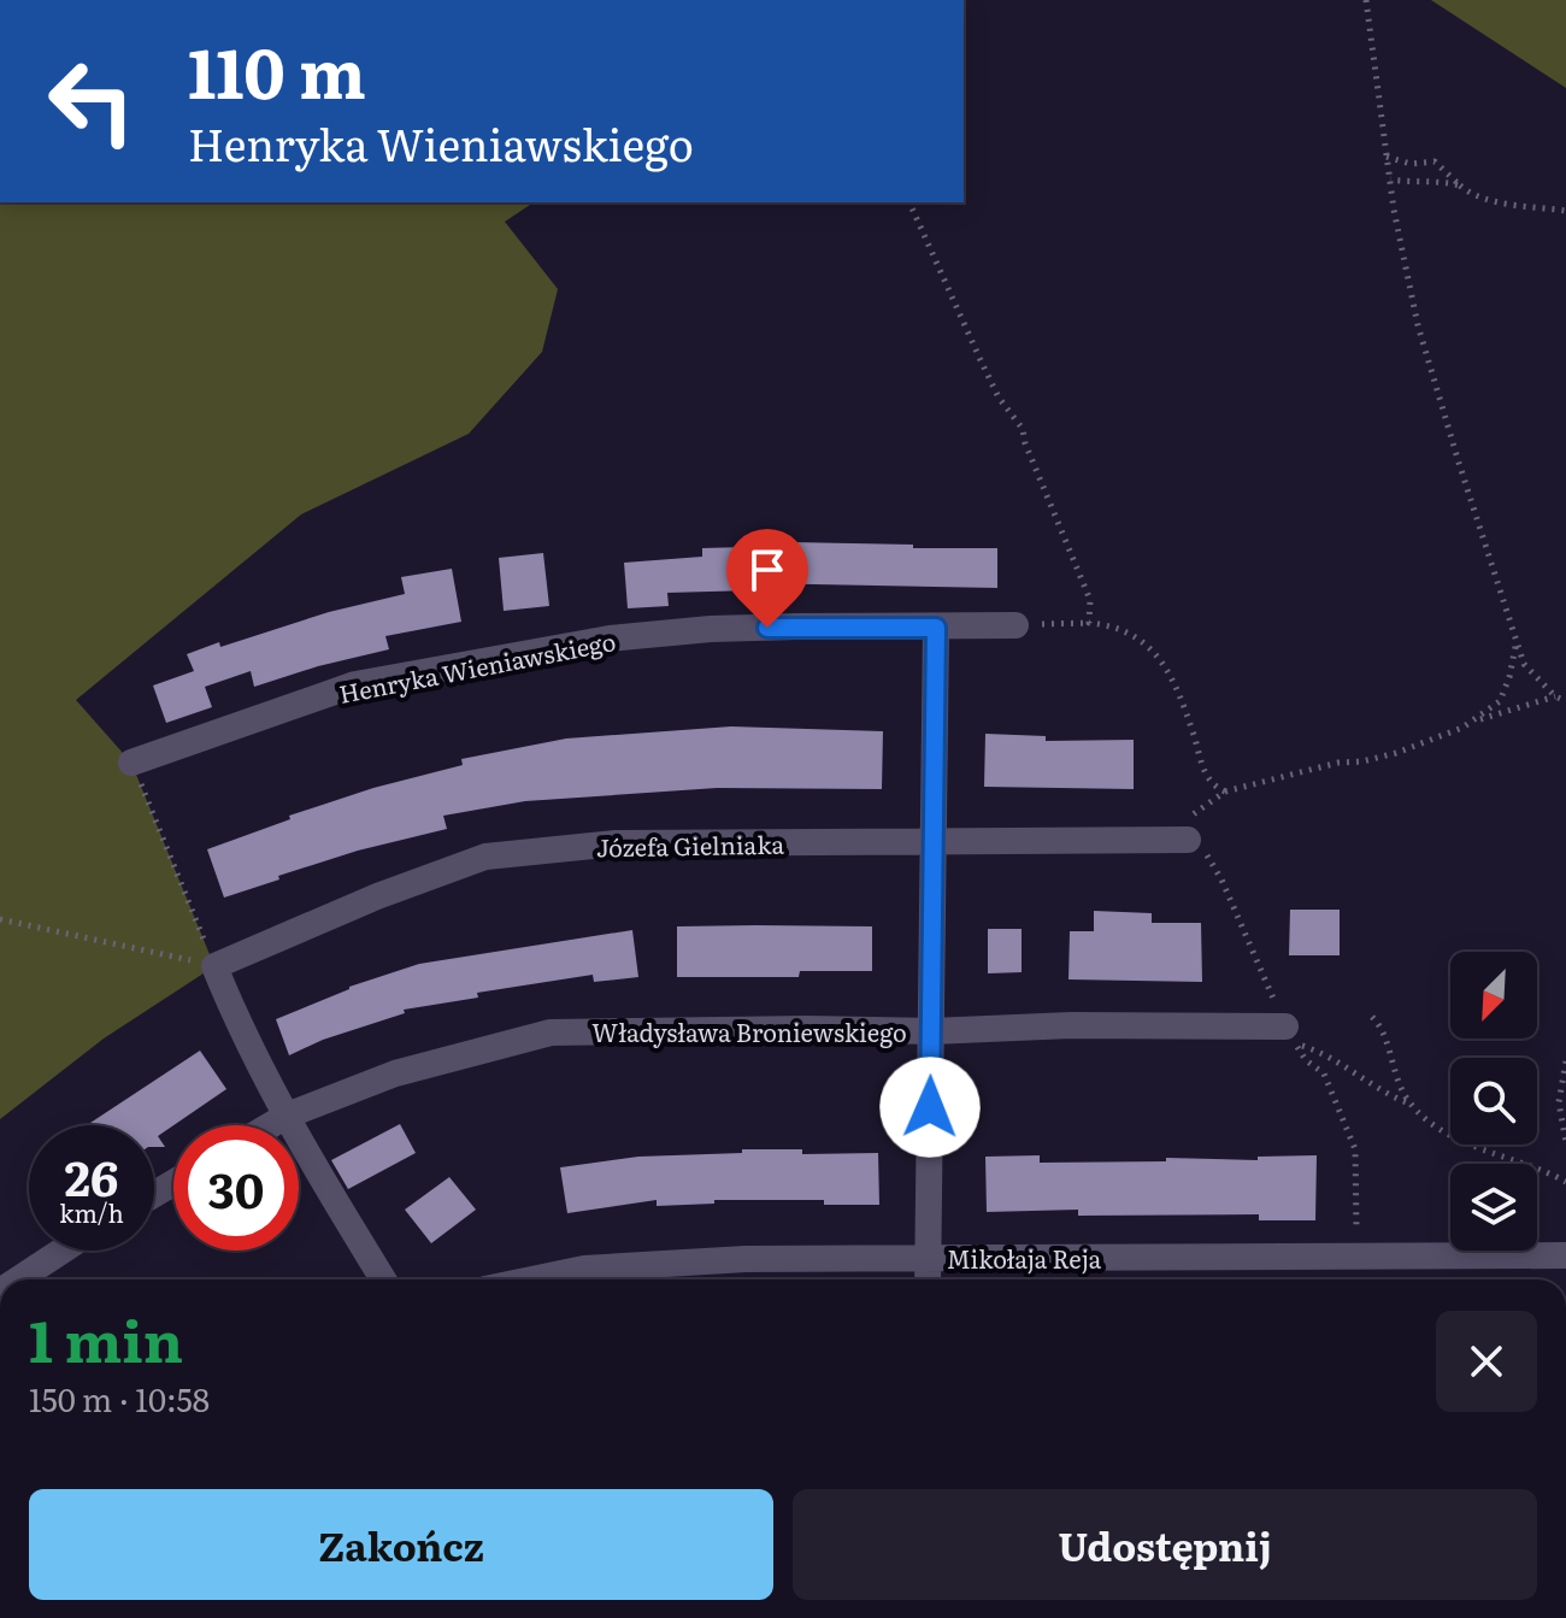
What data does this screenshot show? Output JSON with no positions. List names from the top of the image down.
{
  "streets": {
    "street": [
      "Henryka Wieniawskiego",
      "Józefa Gielniaka",
      "Władysława Broniewskiego",
      "Mikołaja Reja"
    ]
  },
  "north": "bottom left",
  "page": {
    "turn": ["110 m", "Henryka Wieniawskiego"],
    "speed": "26 km/h",
    "limit": "30",
    "heading": ["1 min", "150 m · 10:58"],
    "buttons": ["Zakończ", "Udostępnij"]
  }
}
